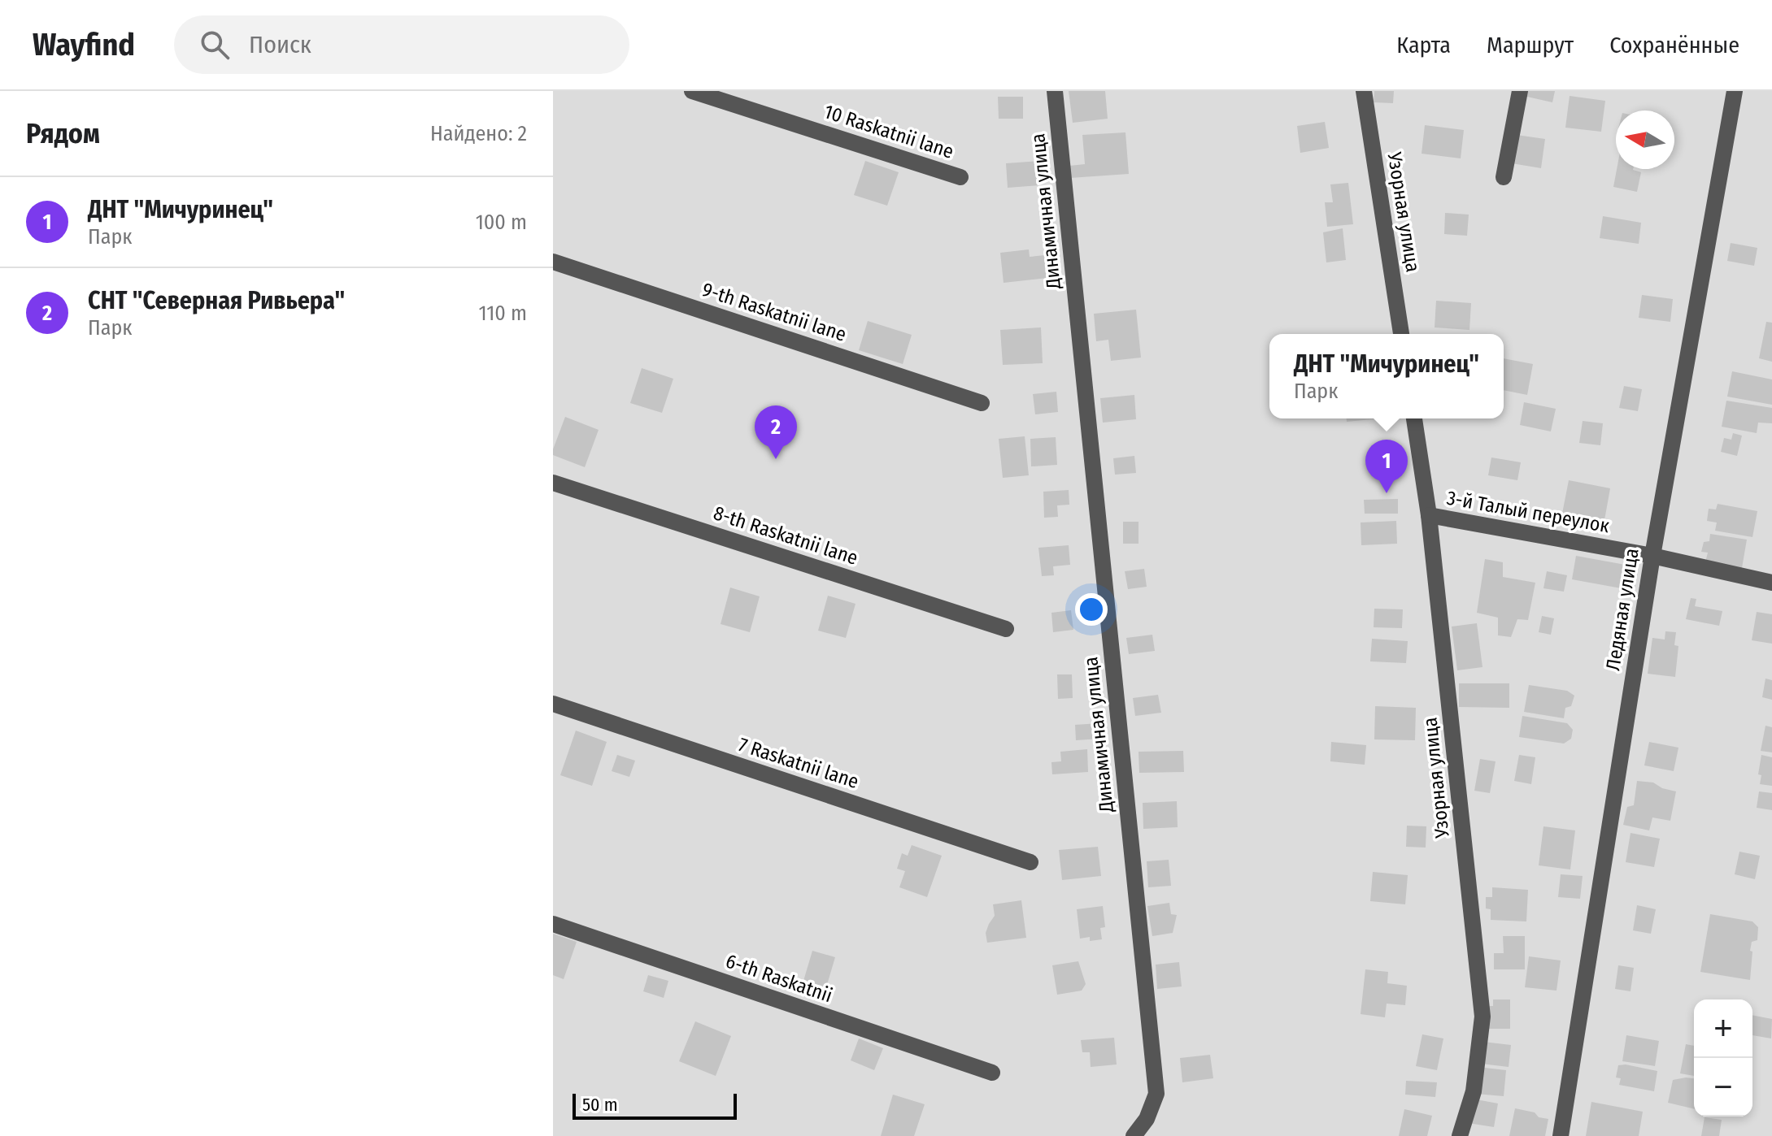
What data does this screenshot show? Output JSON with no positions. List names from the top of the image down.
{
  "streets": {
    "street": [
      "10 Raskatnii lane",
      "Динамичная улица",
      "Узорная улица",
      "9-th Raskatnii lane",
      "3-й Талый переулок",
      "8-th Raskatnii lane",
      "Ледяная улица",
      "7 Raskatnii lane",
      "6-th Raskatnii"
    ]
  },
  "crossings": [
    ["Узорная улица", "3-й Талый переулок"],
    ["3-й Талый переулок", "Ледяная улица"]
  ],
  "scale_bar": "50 m",
  "north": "left",
  "page": {
    "header": "Wayfind",
    "search": "Поиск",
    "nav": ["Карта", "Маршрут", "Сохранённые"],
    "heading": ["Рядом", "Найдено: 2"],
    "list": [
      {
        "mark": "1",
        "name": "ДНТ \"Мичуринец\"",
        "note": "Парк",
        "value": "100 m"
      },
      {
        "mark": "2",
        "name": "СНТ \"Северная Ривьера\"",
        "note": "Парк",
        "value": "110 m"
      }
    ],
    "popup": ["ДНТ \"Мичуринец\"", "Парк"],
    "pins": ["2", "1"],
    "map_buttons": ["+", "−"],
    "scale": "50 m"
  }
}
